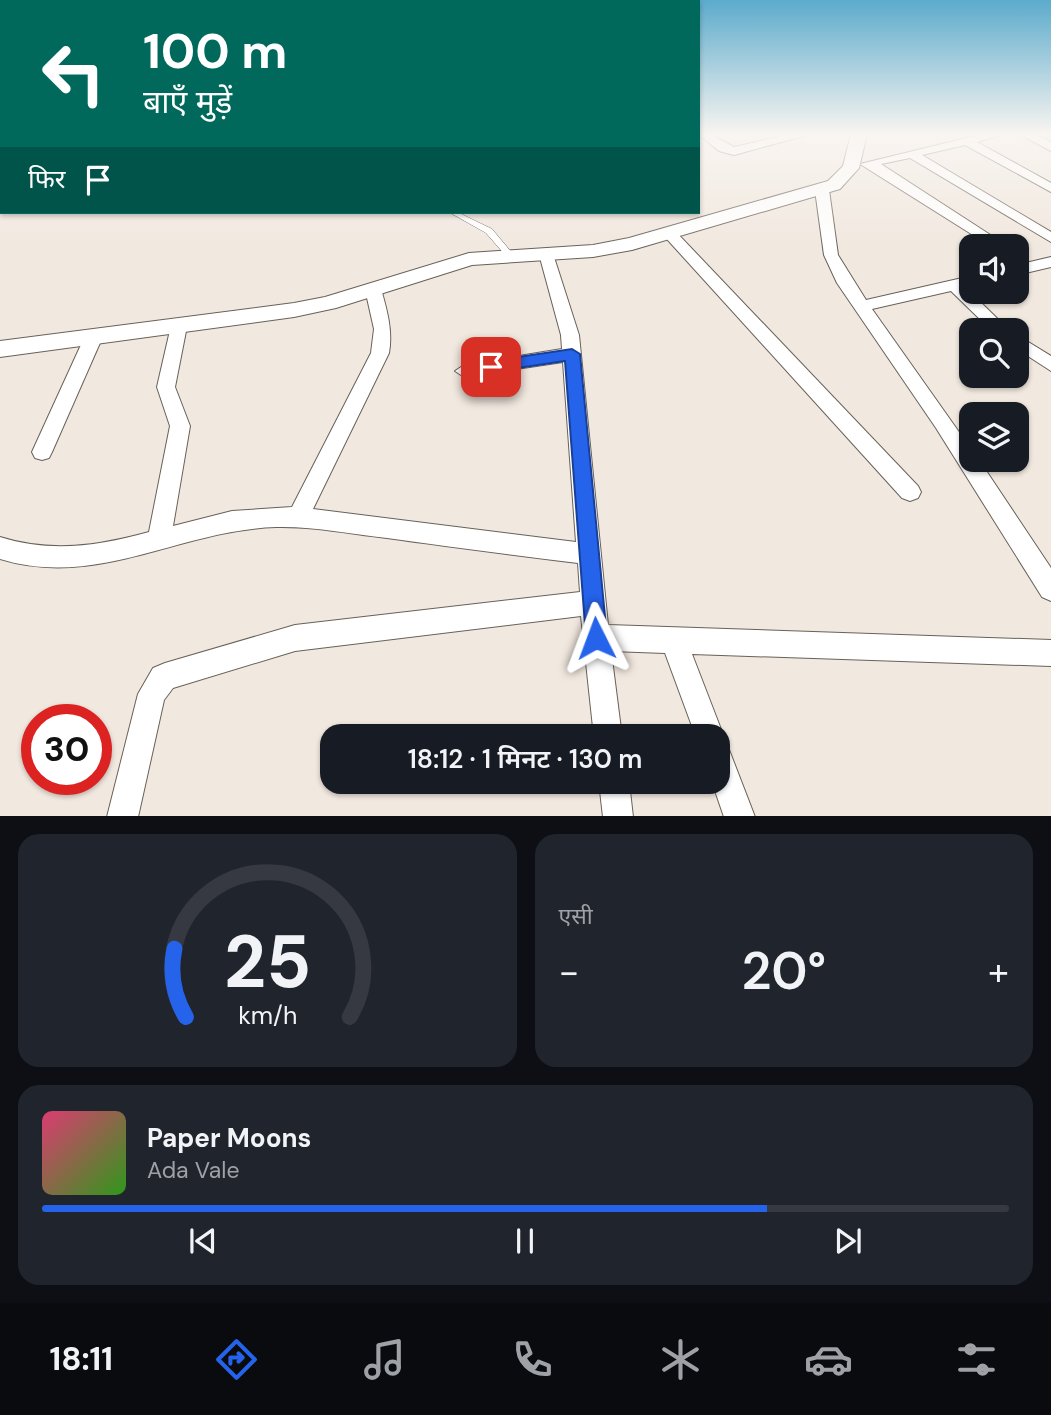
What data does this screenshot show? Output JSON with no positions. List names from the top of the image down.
{
  "page": {
    "turn": ["100 m", "बाएँ मुड़ें"],
    "then": "फिर",
    "limit": "30",
    "trip": "18:12 · 1 मिनट · 130 m",
    "tile": "एसी",
    "heat": ["−", "20°", "+"],
    "song": ["Paper Moons", "Ada Vale"],
    "tabs": "18:11",
    "gauge": ["25", "km/h"]
  }
}
